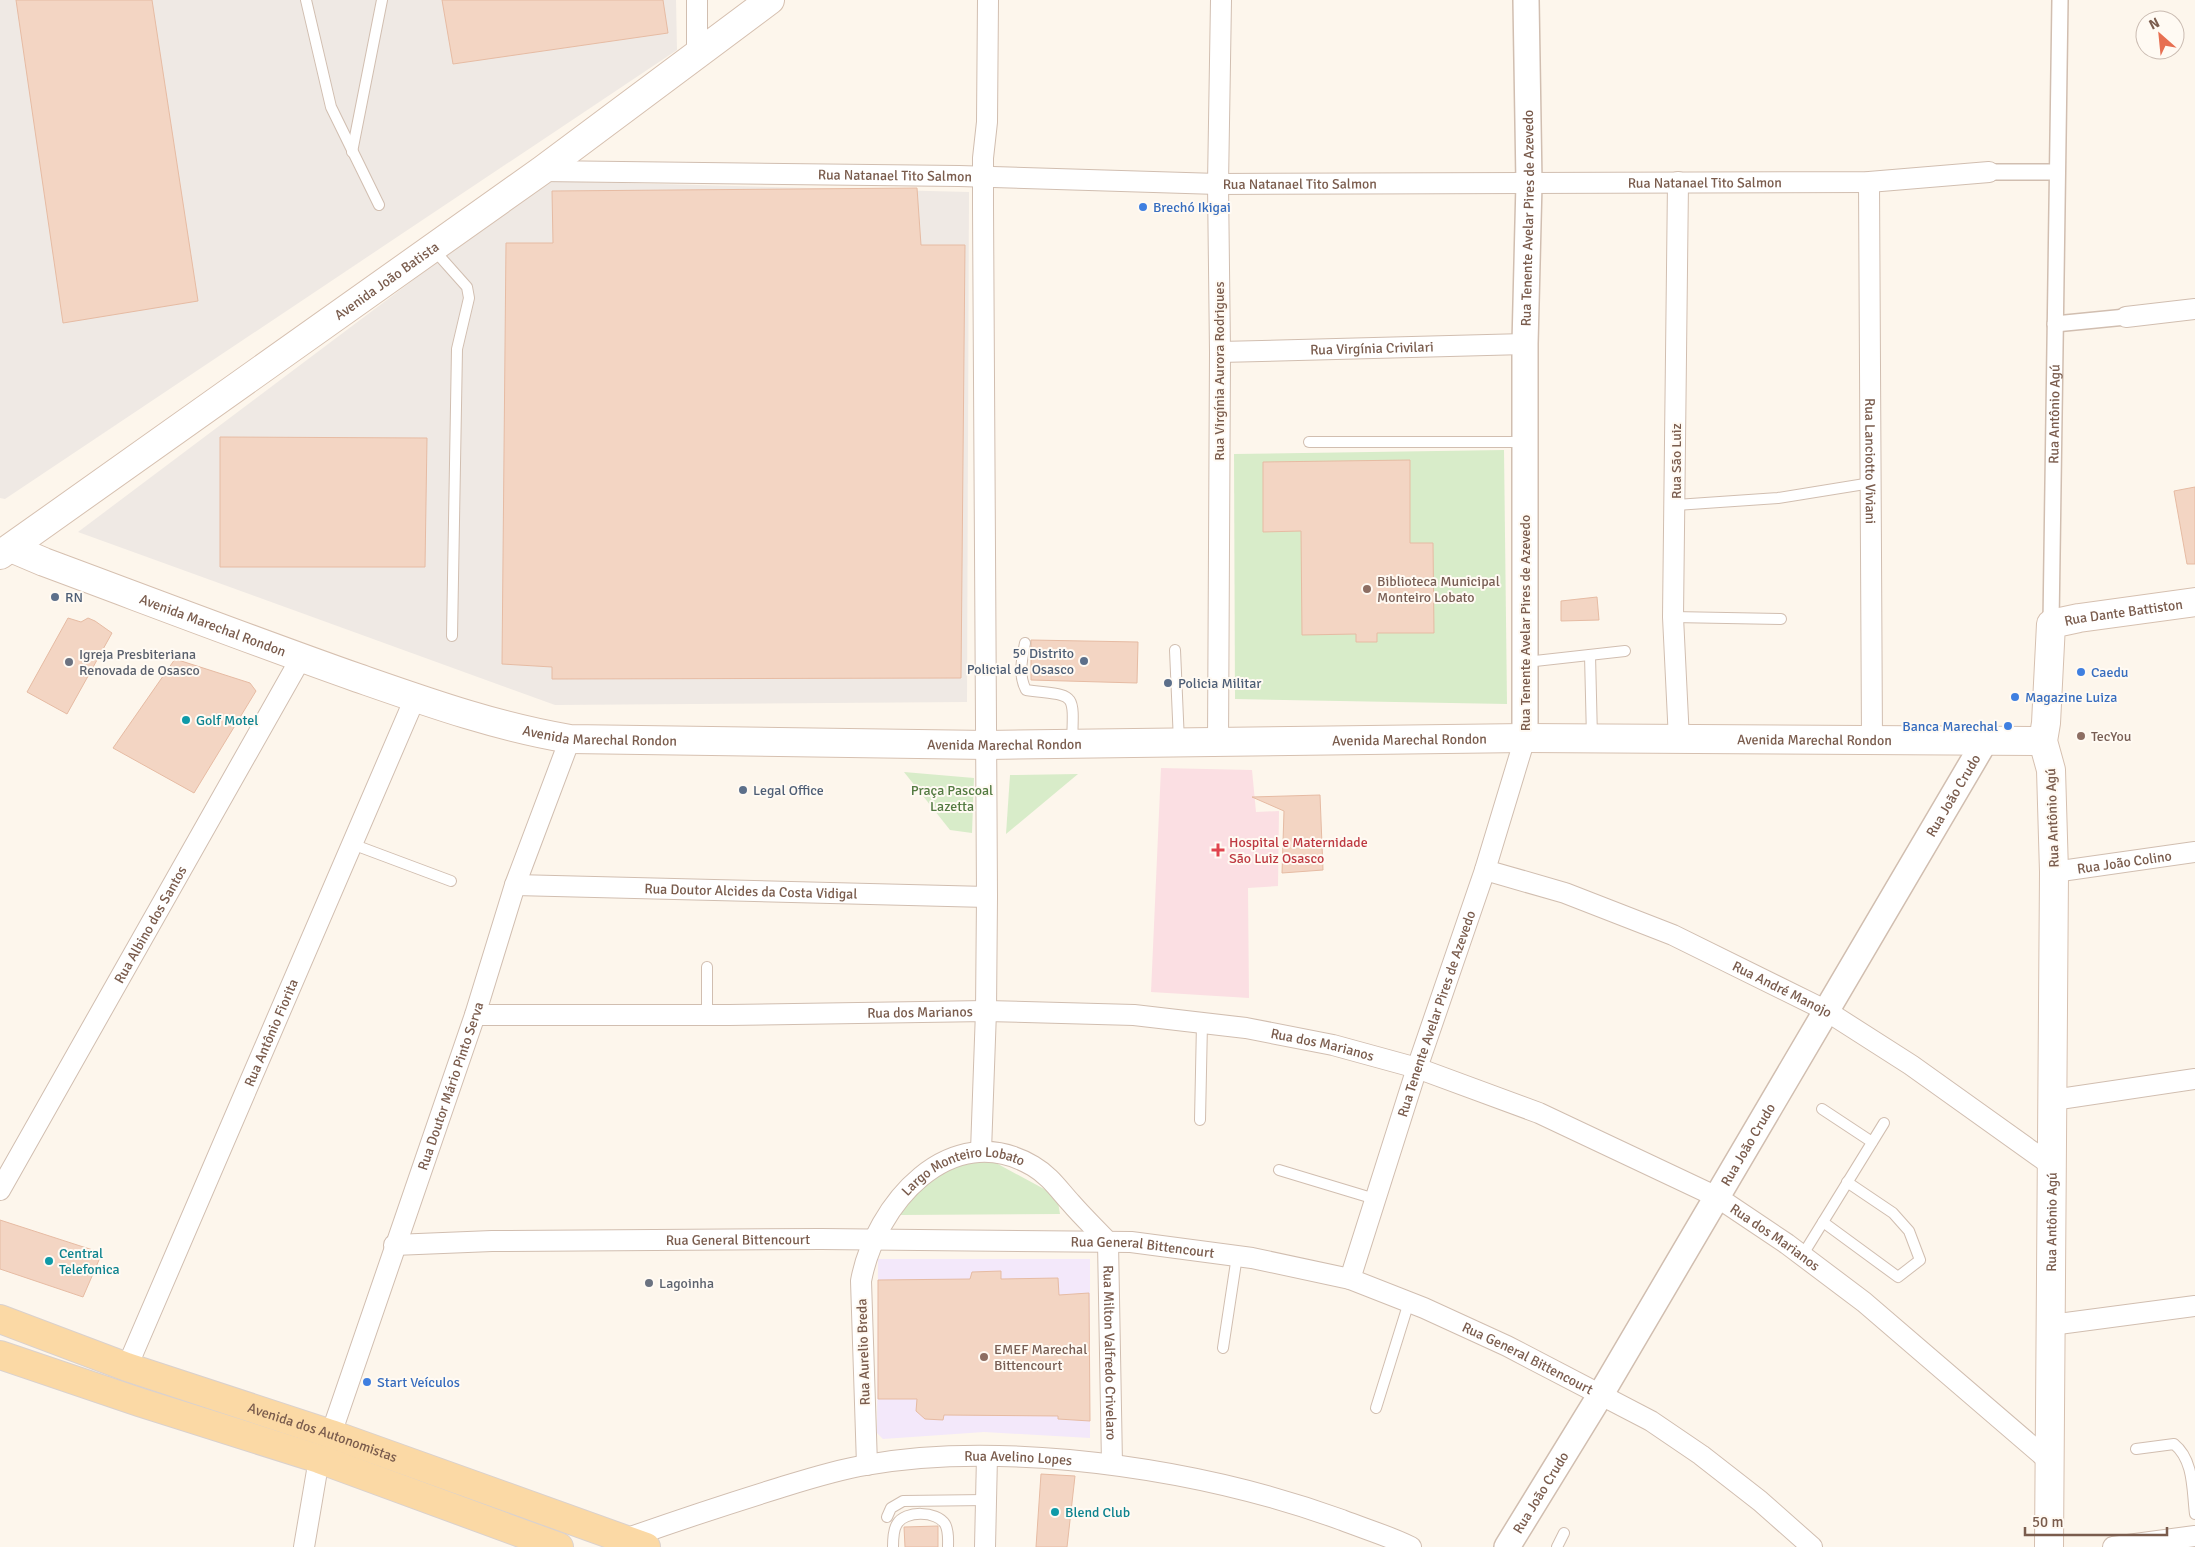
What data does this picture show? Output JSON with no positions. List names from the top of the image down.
{
  "streets": {
    "main road": [
      "Avenida João Batista",
      "Rua Antônio Agú",
      "Rua Dante Battiston",
      "Avenida Marechal Rondon",
      "Avenida dos Autonomistas"
    ],
    "street": [
      "Rua Natanael Tito Salmon",
      "Rua Tenente Avelar Pires de Azevedo",
      "Rua Virgínia Crivilari",
      "Rua Virgínia Aurora Rodrigues",
      "Rua São Luiz",
      "Rua Lanciotto Viviani",
      "Rua João Crudo",
      "Rua João Colino",
      "Rua Doutor Alcides da Costa Vidigal",
      "Rua Albino dos Santos",
      "Rua André Manojo",
      "Rua dos Marianos",
      "Rua Antônio Fiorita",
      "Rua Doutor Mário Pinto Serva",
      "Largo Monteiro Lobato",
      "Rua General Bittencourt",
      "Rua Aurelio Breda",
      "Rua Milton Valfredo Crivelaro",
      "Rua Avelino Lopes"
    ]
  },
  "crossings": [
    ["Rua Natanael Tito Salmon", "Rua Tenente Avelar Pires de Azevedo"],
    ["Rua Natanael Tito Salmon", "Avenida João Batista"],
    ["Rua Natanael Tito Salmon", "Rua Virgínia Aurora Rodrigues"],
    ["Rua Natanael Tito Salmon", "Rua Antônio Agú"],
    ["Rua Natanael Tito Salmon", "Rua São Luiz"],
    ["Rua Natanael Tito Salmon", "Rua Lanciotto Viviani"],
    ["Rua Tenente Avelar Pires de Azevedo", "Rua Virgínia Crivilari"],
    ["Rua Tenente Avelar Pires de Azevedo", "Avenida Marechal Rondon"],
    ["Rua Tenente Avelar Pires de Azevedo", "Rua André Manojo"],
    ["Rua Tenente Avelar Pires de Azevedo", "Rua dos Marianos"],
    ["Rua Tenente Avelar Pires de Azevedo", "Rua General Bittencourt"],
    ["Avenida João Batista", "Avenida Marechal Rondon"],
    ["Rua Virgínia Crivilari", "Rua Virgínia Aurora Rodrigues"],
    ["Rua Virgínia Aurora Rodrigues", "Avenida Marechal Rondon"],
    ["Rua Antônio Agú", "Rua Dante Battiston"],
    ["Rua Antônio Agú", "Avenida Marechal Rondon"],
    ["Rua Antônio Agú", "Rua João Colino"],
    ["Rua Antônio Agú", "Rua André Manojo"],
    ["Rua Antônio Agú", "Rua dos Marianos"],
    ["Rua São Luiz", "Avenida Marechal Rondon"],
    ["Rua Lanciotto Viviani", "Avenida Marechal Rondon"],
    ["Avenida Marechal Rondon", "Rua João Crudo"],
    ["Avenida Marechal Rondon", "Rua Albino dos Santos"],
    ["Avenida Marechal Rondon", "Rua Antônio Fiorita"],
    ["Avenida Marechal Rondon", "Rua Doutor Mário Pinto Serva"],
    ["Rua João Crudo", "Rua André Manojo"],
    ["Rua João Crudo", "Rua dos Marianos"],
    ["Rua João Crudo", "Rua General Bittencourt"],
    ["Rua Doutor Alcides da Costa Vidigal", "Rua Doutor Mário Pinto Serva"],
    ["Rua dos Marianos", "Rua Doutor Mário Pinto Serva"],
    ["Rua Antônio Fiorita", "Avenida dos Autonomistas"],
    ["Rua Doutor Mário Pinto Serva", "Rua General Bittencourt"],
    ["Rua Doutor Mário Pinto Serva", "Avenida dos Autonomistas"],
    ["Largo Monteiro Lobato", "Rua General Bittencourt"],
    ["Largo Monteiro Lobato", "Rua Aurelio Breda"],
    ["Largo Monteiro Lobato", "Rua Milton Valfredo Crivelaro"],
    ["Rua General Bittencourt", "Rua Aurelio Breda"],
    ["Rua General Bittencourt", "Rua Milton Valfredo Crivelaro"],
    ["Rua Aurelio Breda", "Rua Avelino Lopes"],
    ["Rua Milton Valfredo Crivelaro", "Rua Avelino Lopes"],
    ["Avenida dos Autonomistas", "Rua Avelino Lopes"]
  ],
  "parks": ["Praça Pascoal Lazetta"],
  "places": {
    "other": [
      "Brechó Ikigai",
      "Biblioteca Municipal Monteiro Lobato",
      "RN",
      "5º Distrito Policial de Osasco",
      "Igreja Presbiteriana Renovada de Osasco",
      "Caedu",
      "Policia Militar",
      "Magazine Luiza",
      "Golf Motel",
      "Banca Marechal",
      "TecYou",
      "Legal Office",
      "Central Telefonica",
      "Lagoinha",
      "EMEF Marechal Bittencourt",
      "Start Veículos",
      "Blend Club"
    ],
    "health": ["Hospital e Maternidade São Luiz Osasco"]
  },
  "scale_bar": "50 m",
  "north": "top left"
}
